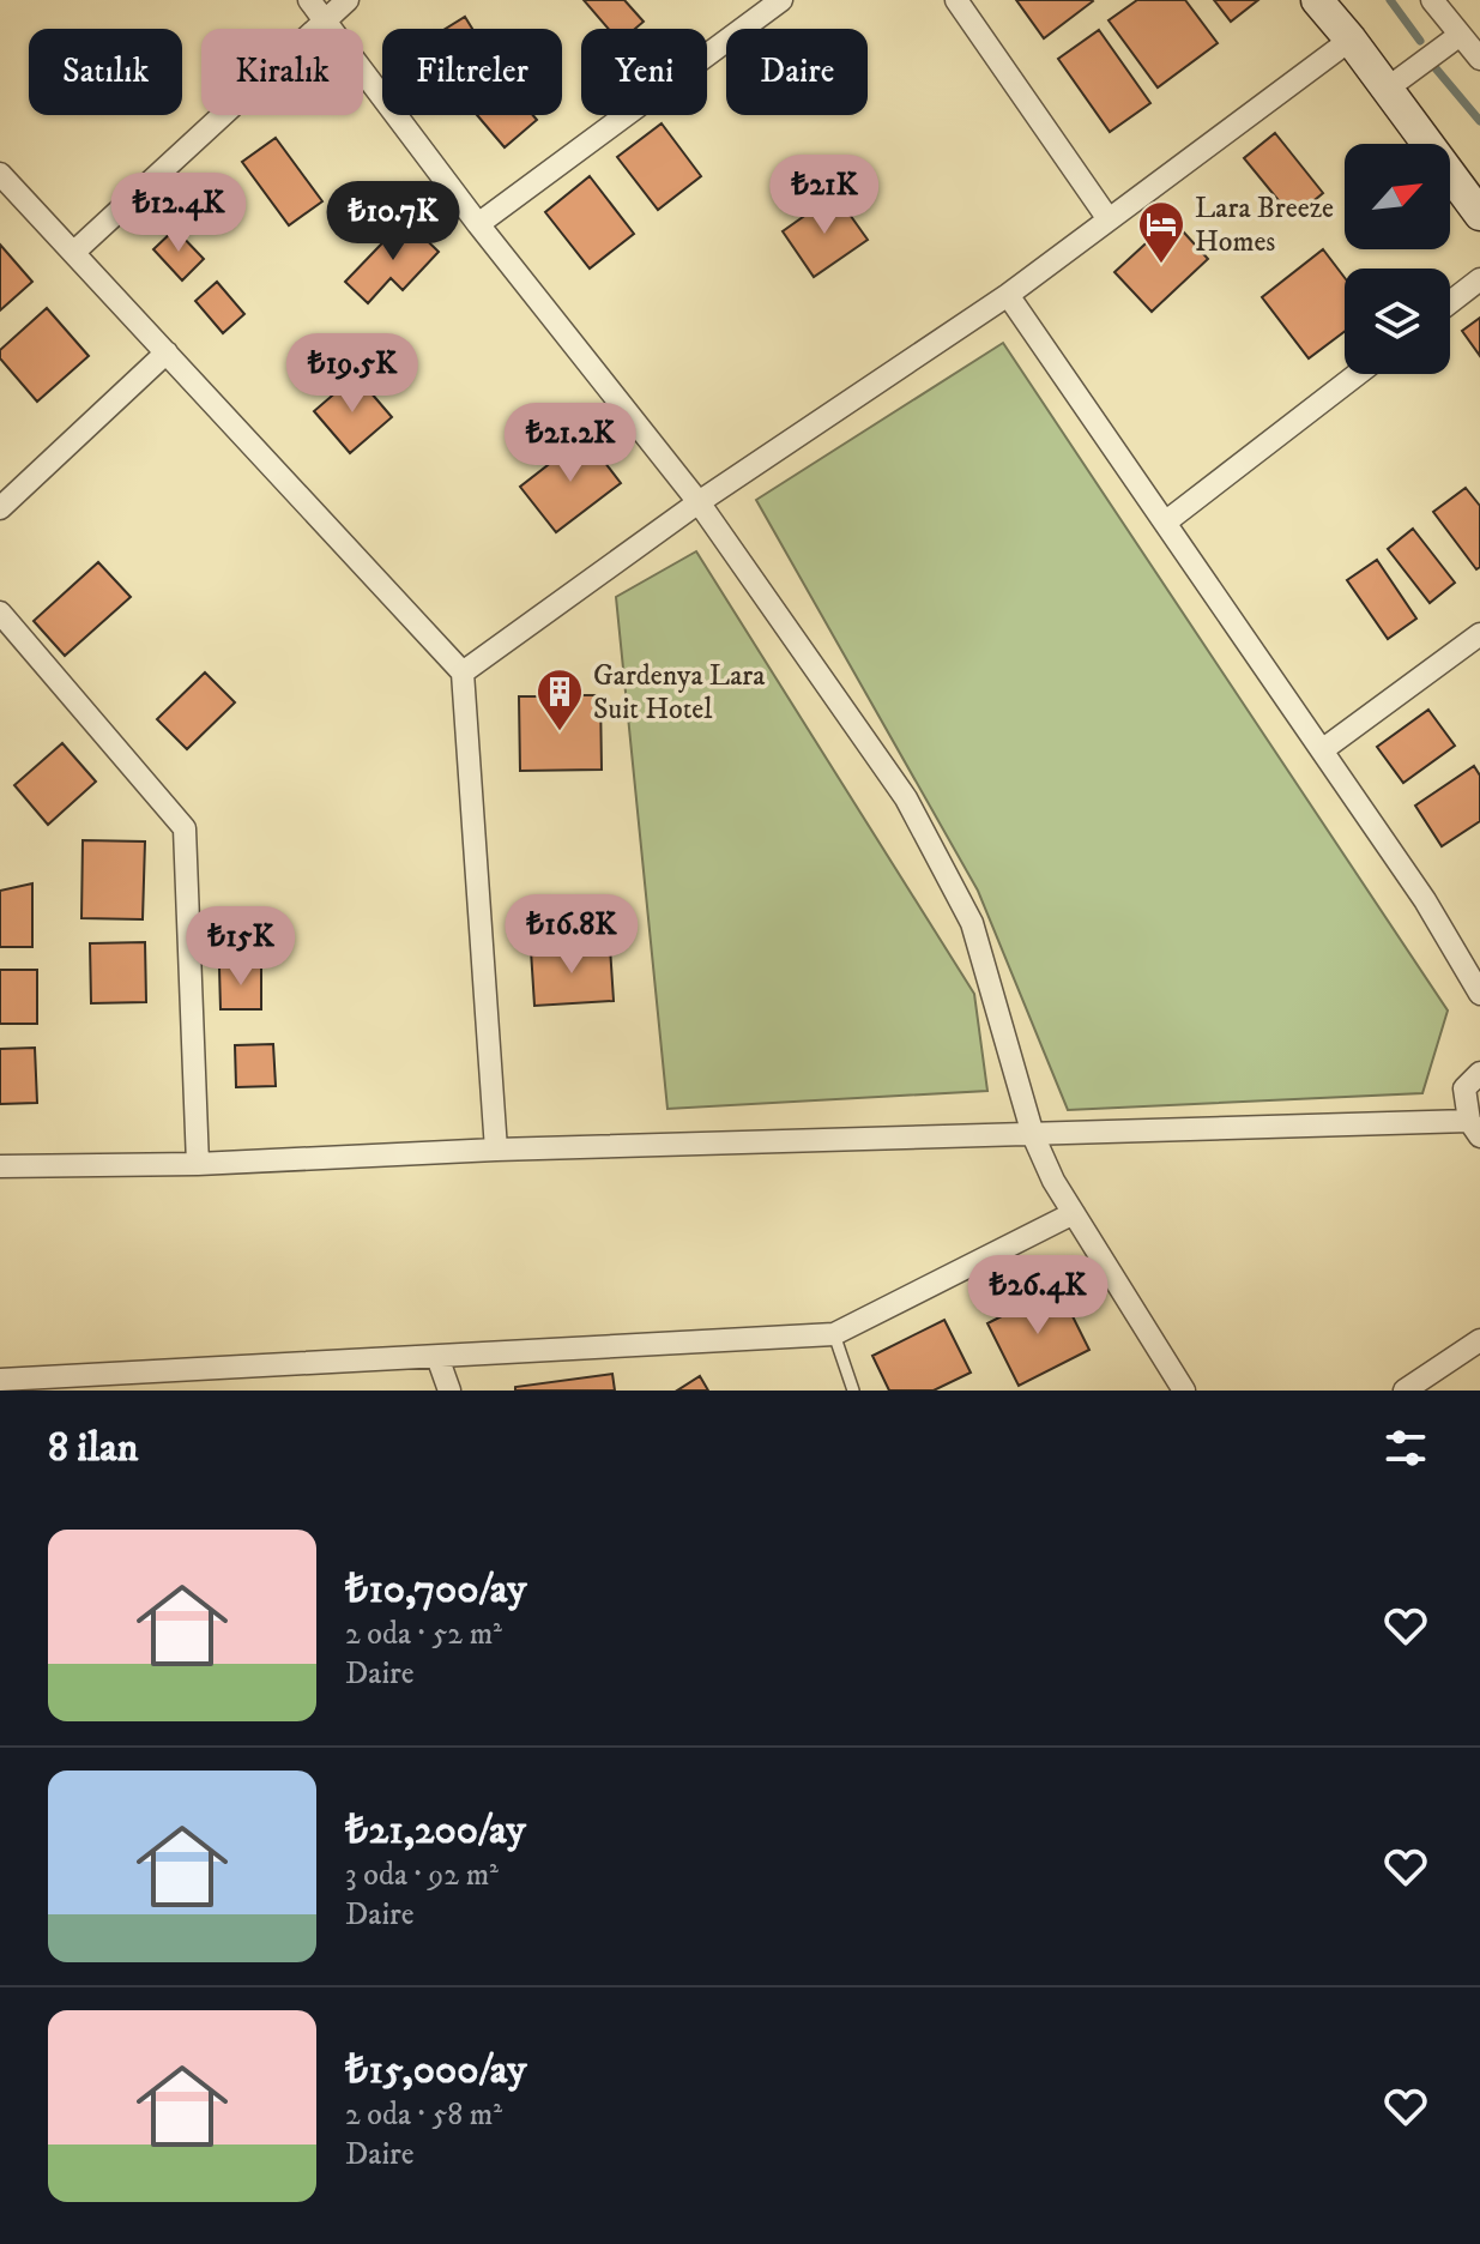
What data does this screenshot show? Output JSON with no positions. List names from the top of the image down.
{
  "places": {
    "hotel": ["Lara Breeze Homes"],
    "building": ["Gardenya Lara Suit Hotel"]
  },
  "north": "top right",
  "page": {
    "chip": [
      "Satılık",
      "Kiralık",
      "Filtreler",
      "Yeni",
      "Daire"
    ],
    "price": [
      "₺21K",
      "₺12.4K",
      "₺10.7K",
      "₺19.5K",
      "₺21.2K",
      "₺16.8K",
      "₺15K",
      "₺26.4K"
    ],
    "heading": "8 ilan",
    "list": [
      {
        "name": "₺10,700/ay",
        "note": "2 oda · 52 m² · Daire"
      },
      {
        "name": "₺21,200/ay",
        "note": "3 oda · 92 m² · Daire"
      },
      {
        "name": "₺15,000/ay",
        "note": "2 oda · 58 m² · Daire"
      }
    ]
  }
}
